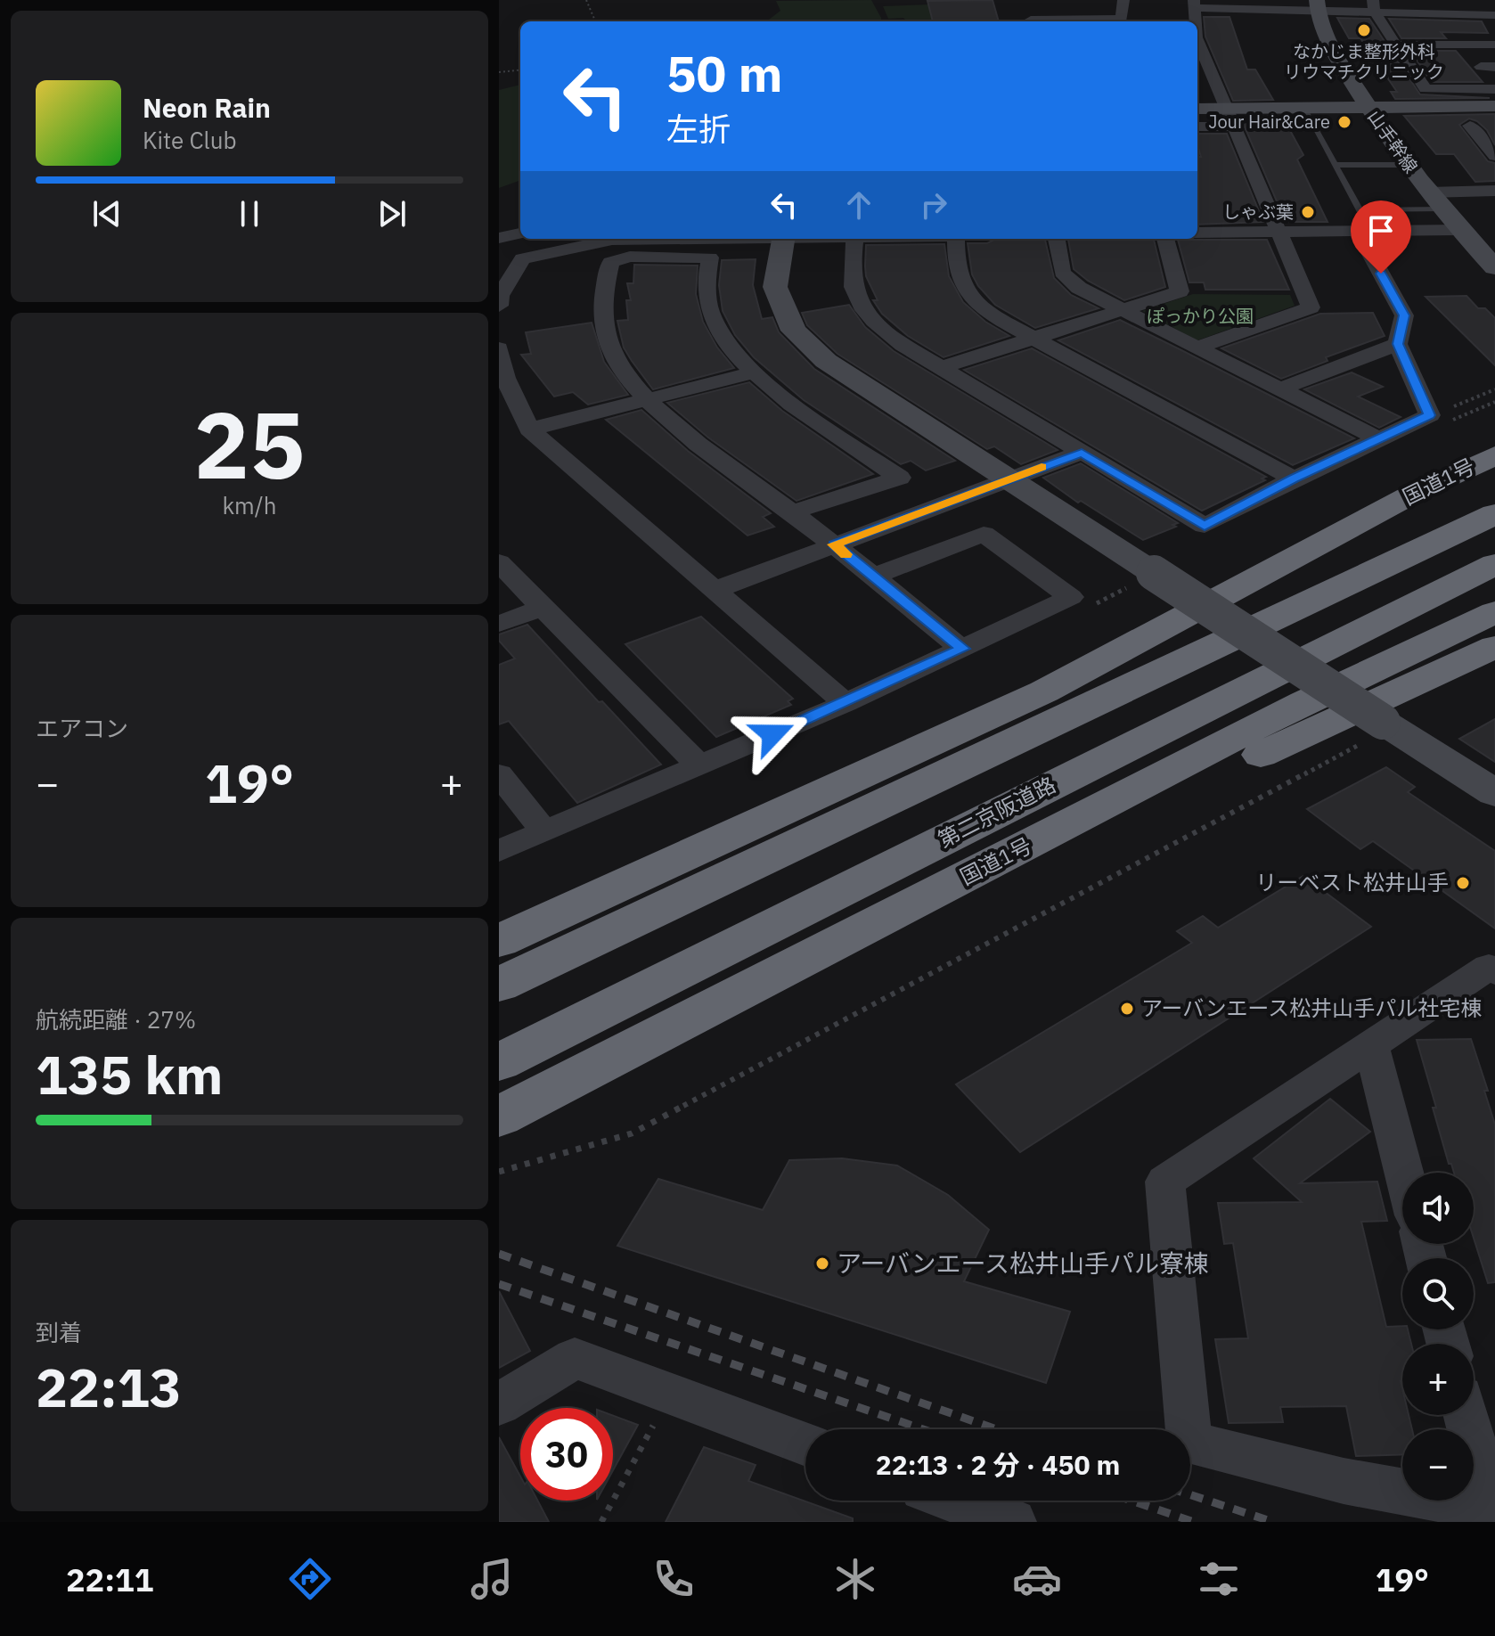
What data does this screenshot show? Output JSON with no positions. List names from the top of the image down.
{
  "streets": {
    "highway": ["国道1号", "第二京阪道路"],
    "street": ["山手幹線"]
  },
  "parks": ["ぽっかり公園"],
  "places": [
    "なかじま整形外科 リウマチクリニック",
    "Jour Hair&Care",
    "しゃぶ葉",
    "リーベスト松井山手",
    "アーバンエース松井山手パル社宅棟",
    "アーバンエース松井山手パル寮棟"
  ],
  "page": {
    "turn": ["50 m", "左折"],
    "song": ["Neon Rain", "Kite Club"],
    "tile": [
      ["25", "km/h"],
      "エアコン",
      ["航続距離 · 27%", "135 km"],
      ["到着", "22:13"]
    ],
    "heat": ["−", "19°", "+"],
    "map_buttons": ["+", "−"],
    "limit": "30",
    "trip": "22:13 · 2 分 · 450 m",
    "tabs": ["22:11", "19°"]
  }
}
